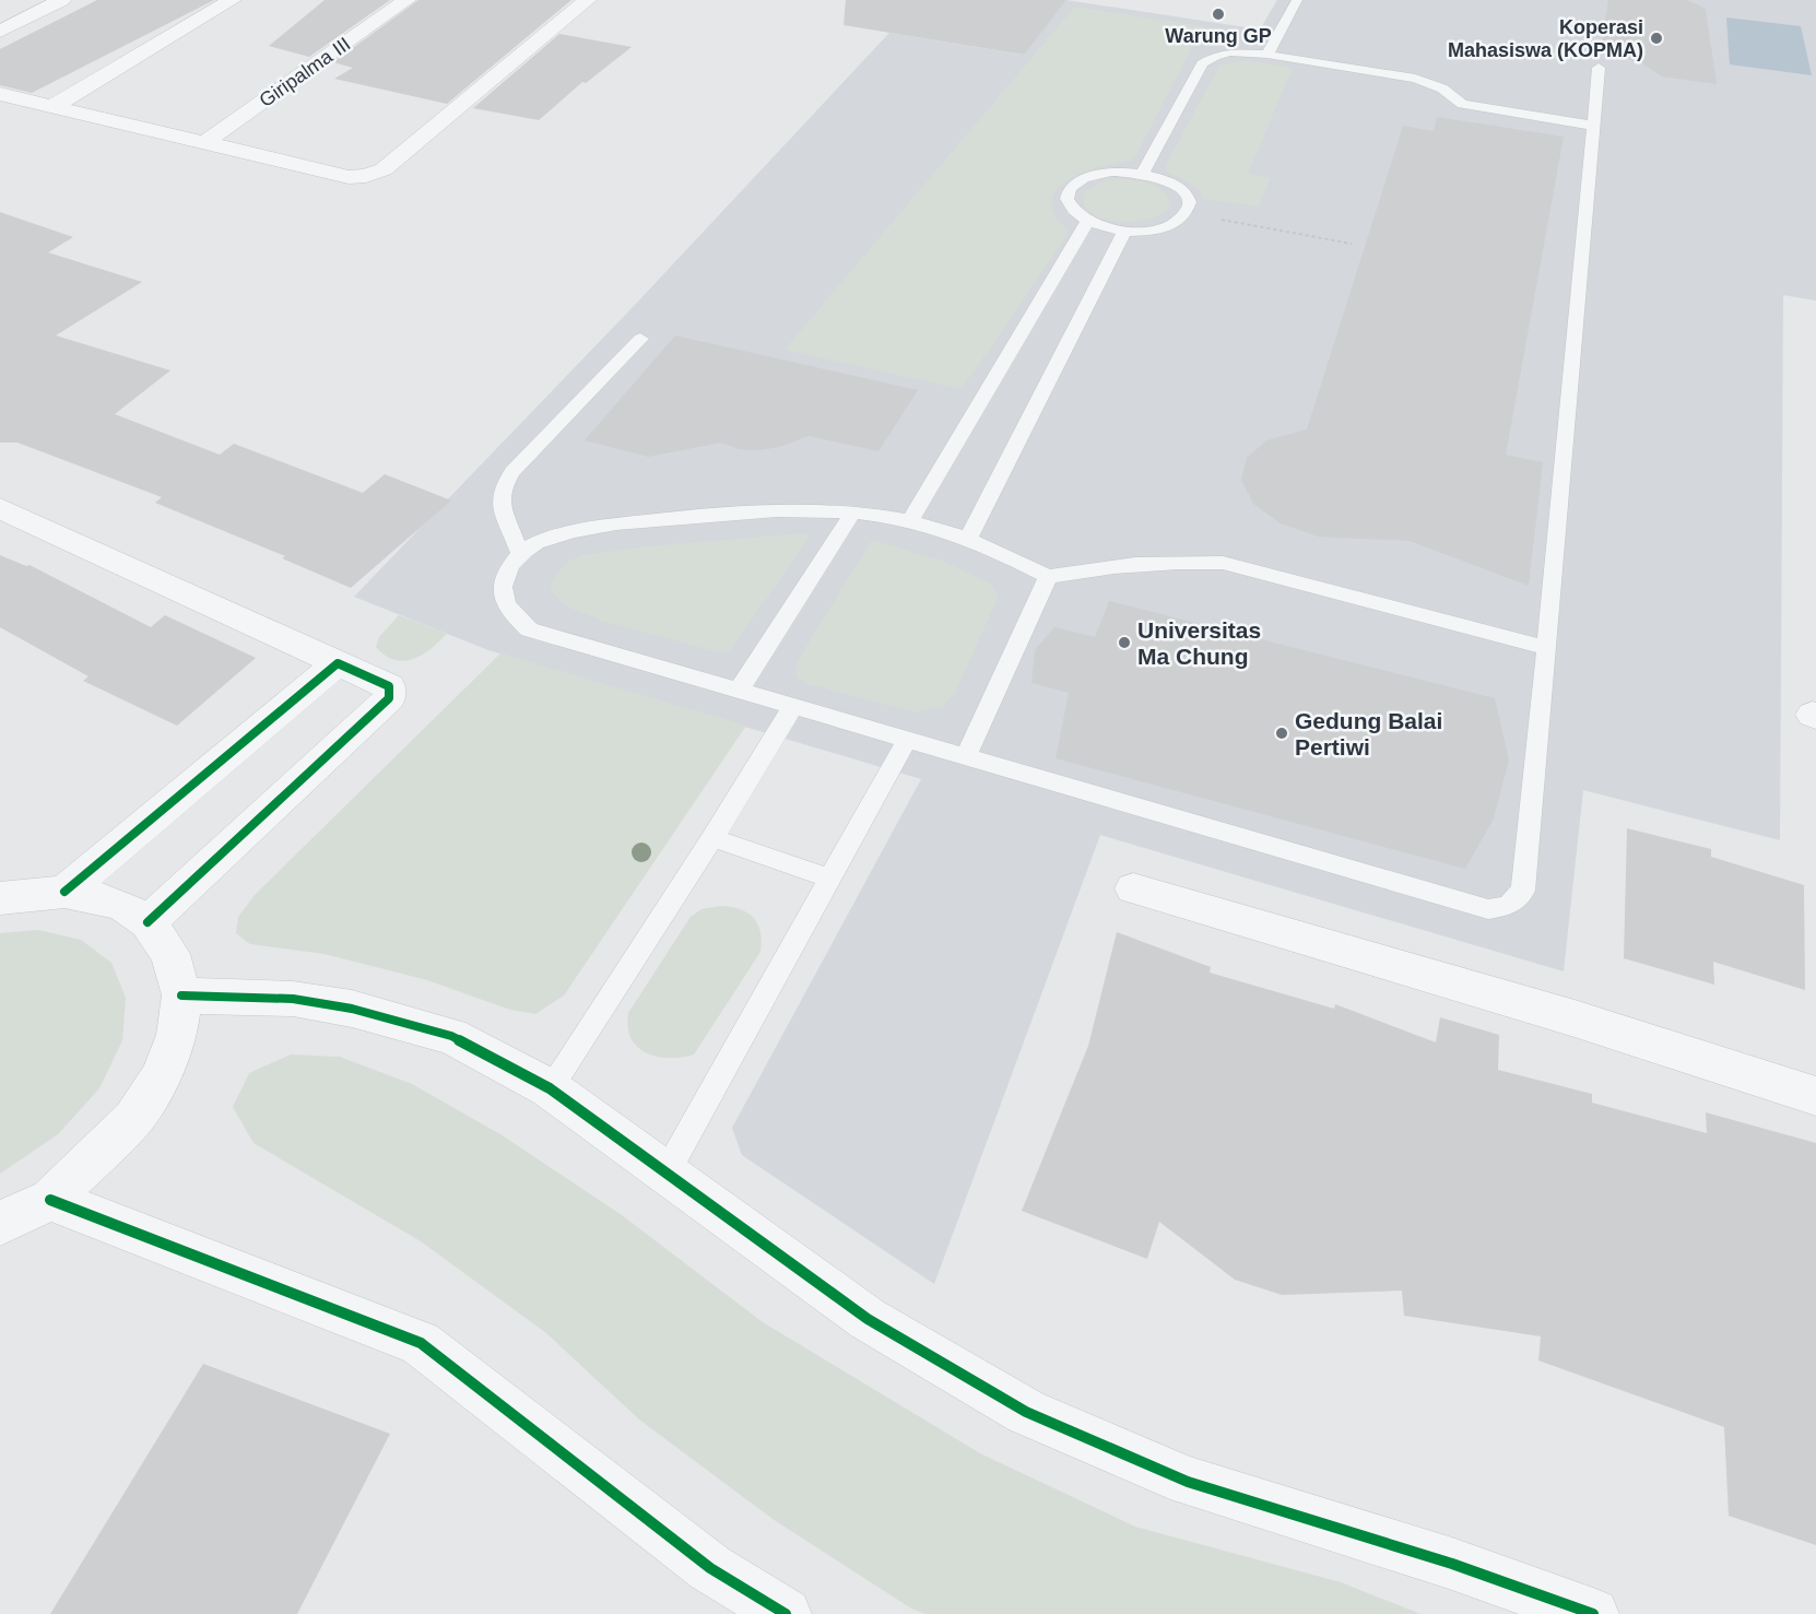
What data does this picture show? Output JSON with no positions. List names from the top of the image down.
{
  "streets": {
    "street": ["Giripalma III"]
  },
  "places": [
    "Warung GP",
    "Koperasi Mahasiswa (KOPMA)",
    "Universitas Ma Chung",
    "Gedung Balai Pertiwi"
  ]
}
